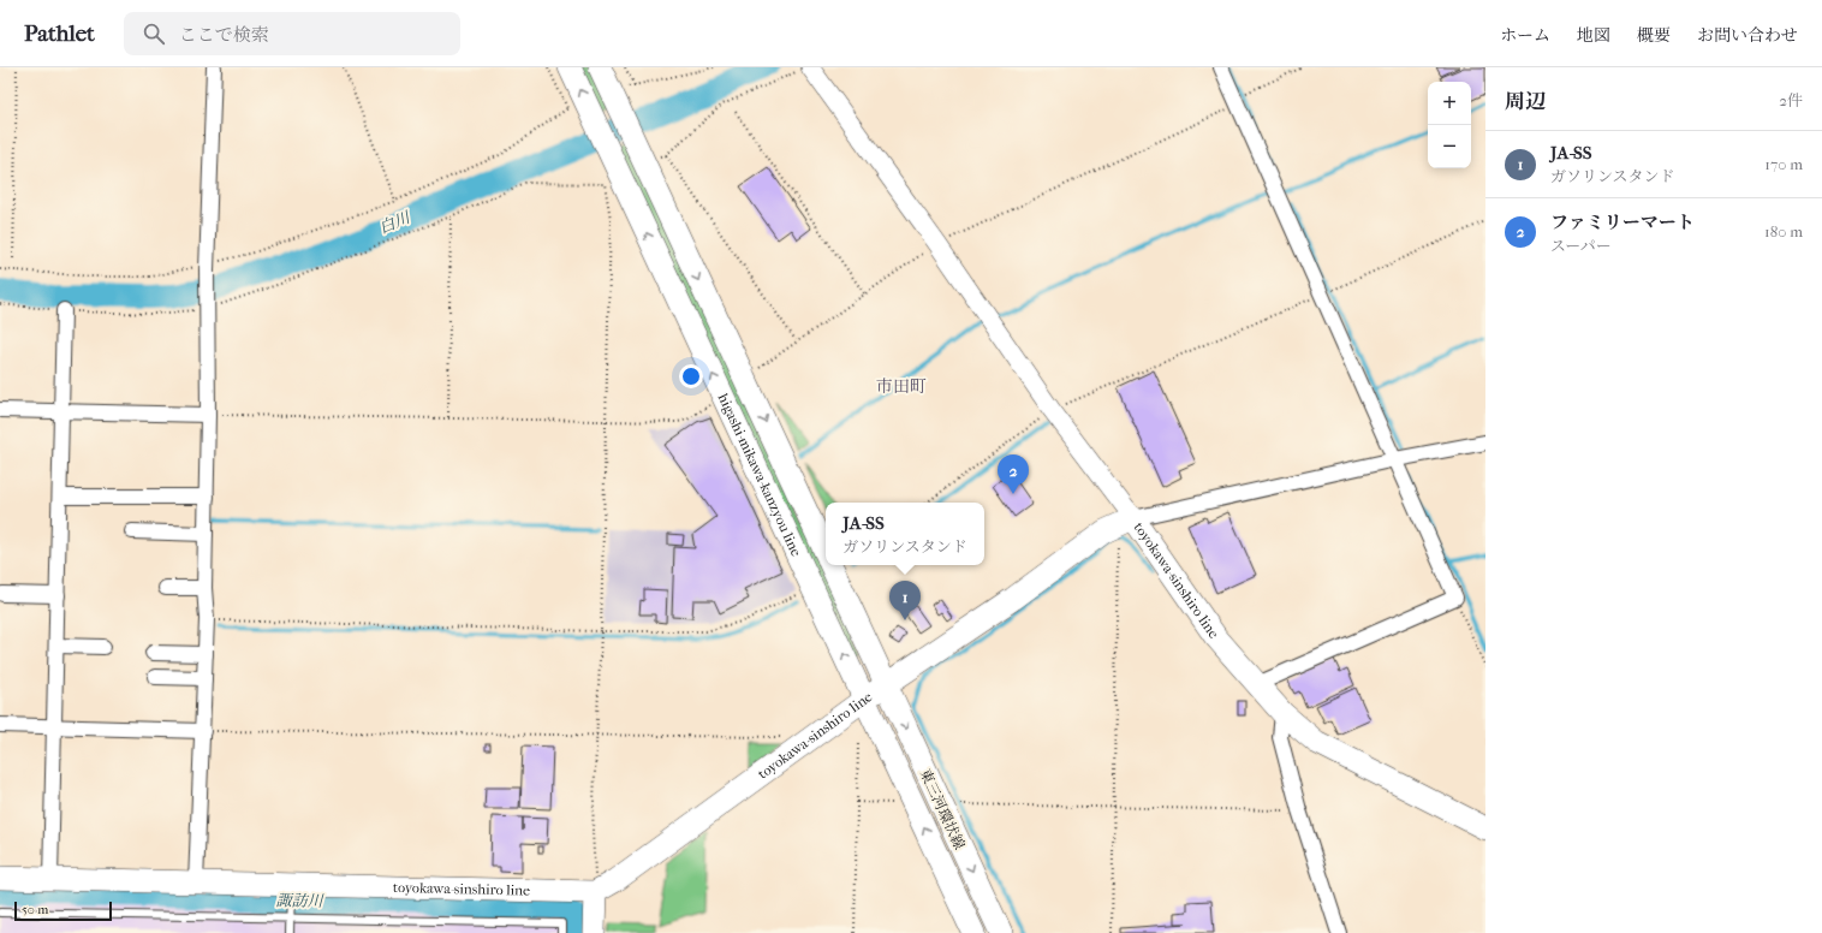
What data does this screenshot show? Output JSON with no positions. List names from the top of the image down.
{
  "streets": {
    "main road": ["higashi-mikawa-kanzyou line", "toyokawa-sinshiro line", "東三河環状線"]
  },
  "crossings": [
    ["higashi-mikawa-kanzyou line", "toyokawa-sinshiro line"],
    ["higashi-mikawa-kanzyou line", "東三河環状線"],
    ["toyokawa-sinshiro line", "東三河環状線"]
  ],
  "districts": ["市田町"],
  "water": ["白川", "諏訪川"],
  "scale_bar": "50 m",
  "page": {
    "header": "Pathlet",
    "search": "ここで検索",
    "nav": [
      "ホーム",
      "地図",
      "概要",
      "お問い合わせ"
    ],
    "heading": ["周辺", "2件"],
    "map_buttons": ["+", "−"],
    "list": [
      {
        "mark": "1",
        "name": "JA-SS",
        "note": "ガソリンスタンド",
        "value": "170 m"
      },
      {
        "mark": "2",
        "name": "ファミリーマート",
        "note": "スーパー",
        "value": "180 m"
      }
    ],
    "pins": ["2", "1"],
    "popup": ["JA-SS", "ガソリンスタンド"],
    "scale": "50 m"
  }
}
